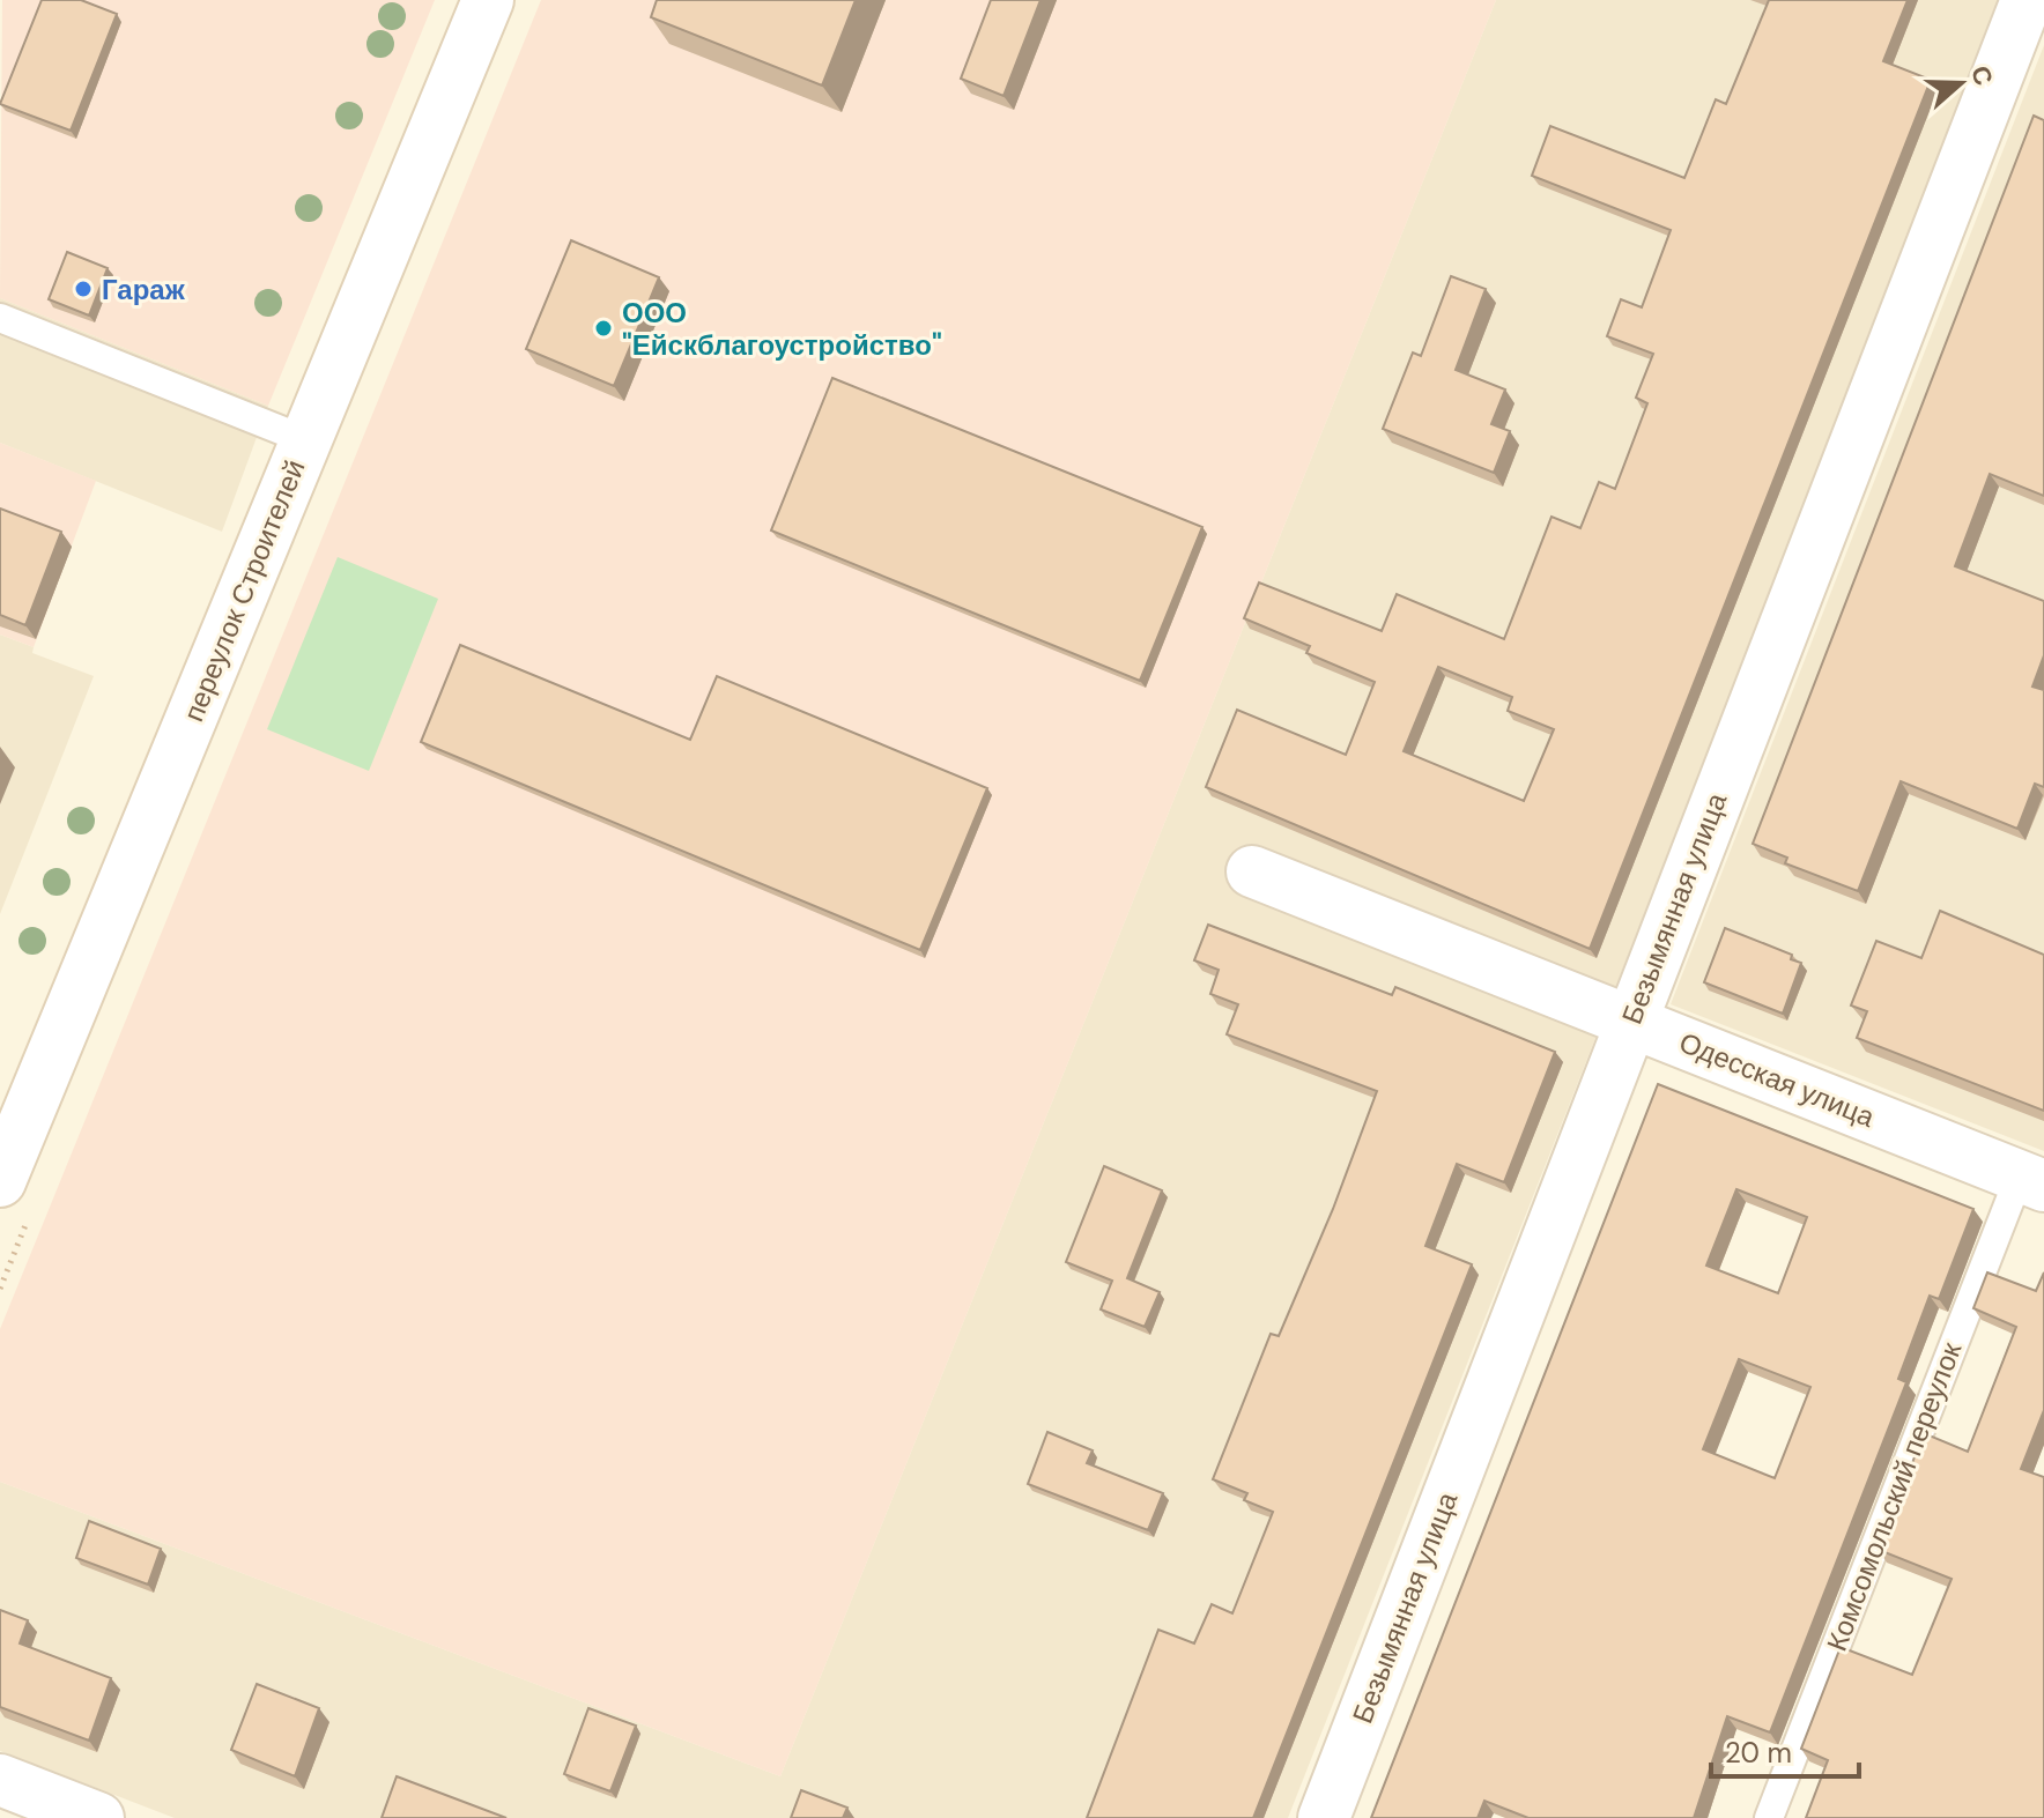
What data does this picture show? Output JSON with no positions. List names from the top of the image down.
{
  "streets": {
    "street": ["переулок Строителей", "Безымянная улица", "Одесская улица"],
    "lane": ["Комсомольский переулок"]
  },
  "crossings": [
    ["Безымянная улица", "Одесская улица"],
    ["Одесская улица", "Комсомольский переулок"]
  ],
  "places": ["Гараж", "ООО \"Ейскблагоустройство\""],
  "scale_bar": "20 m",
  "north": "right"
}
